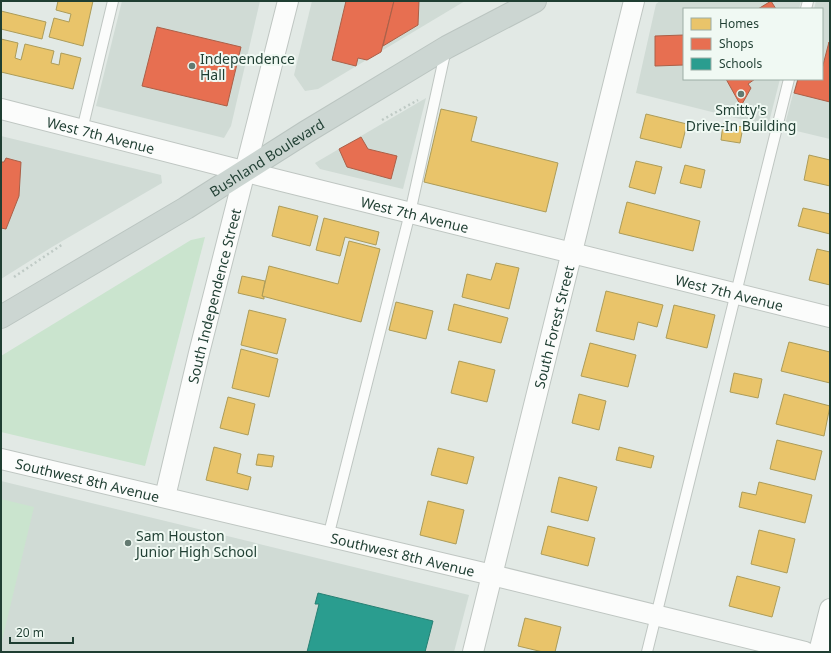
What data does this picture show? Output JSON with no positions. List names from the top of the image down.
{
  "streets": {
    "main road": ["Bushland Boulevard"],
    "street": [
      "West 7th Avenue",
      "South Independence Street",
      "South Forest Street",
      "Southwest 8th Avenue"
    ]
  },
  "crossings": [
    ["West 7th Avenue", "Bushland Boulevard"],
    ["West 7th Avenue", "South Independence Street"],
    ["West 7th Avenue", "South Forest Street"],
    ["Bushland Boulevard", "South Independence Street"],
    ["South Independence Street", "Southwest 8th Avenue"],
    ["South Forest Street", "Southwest 8th Avenue"]
  ],
  "places": ["Independence Hall", "Smitty's Drive-In Building", "Sam Houston Junior High School"],
  "legend": ["Homes", "Shops", "Schools"],
  "scale_bar": "20 m"
}
